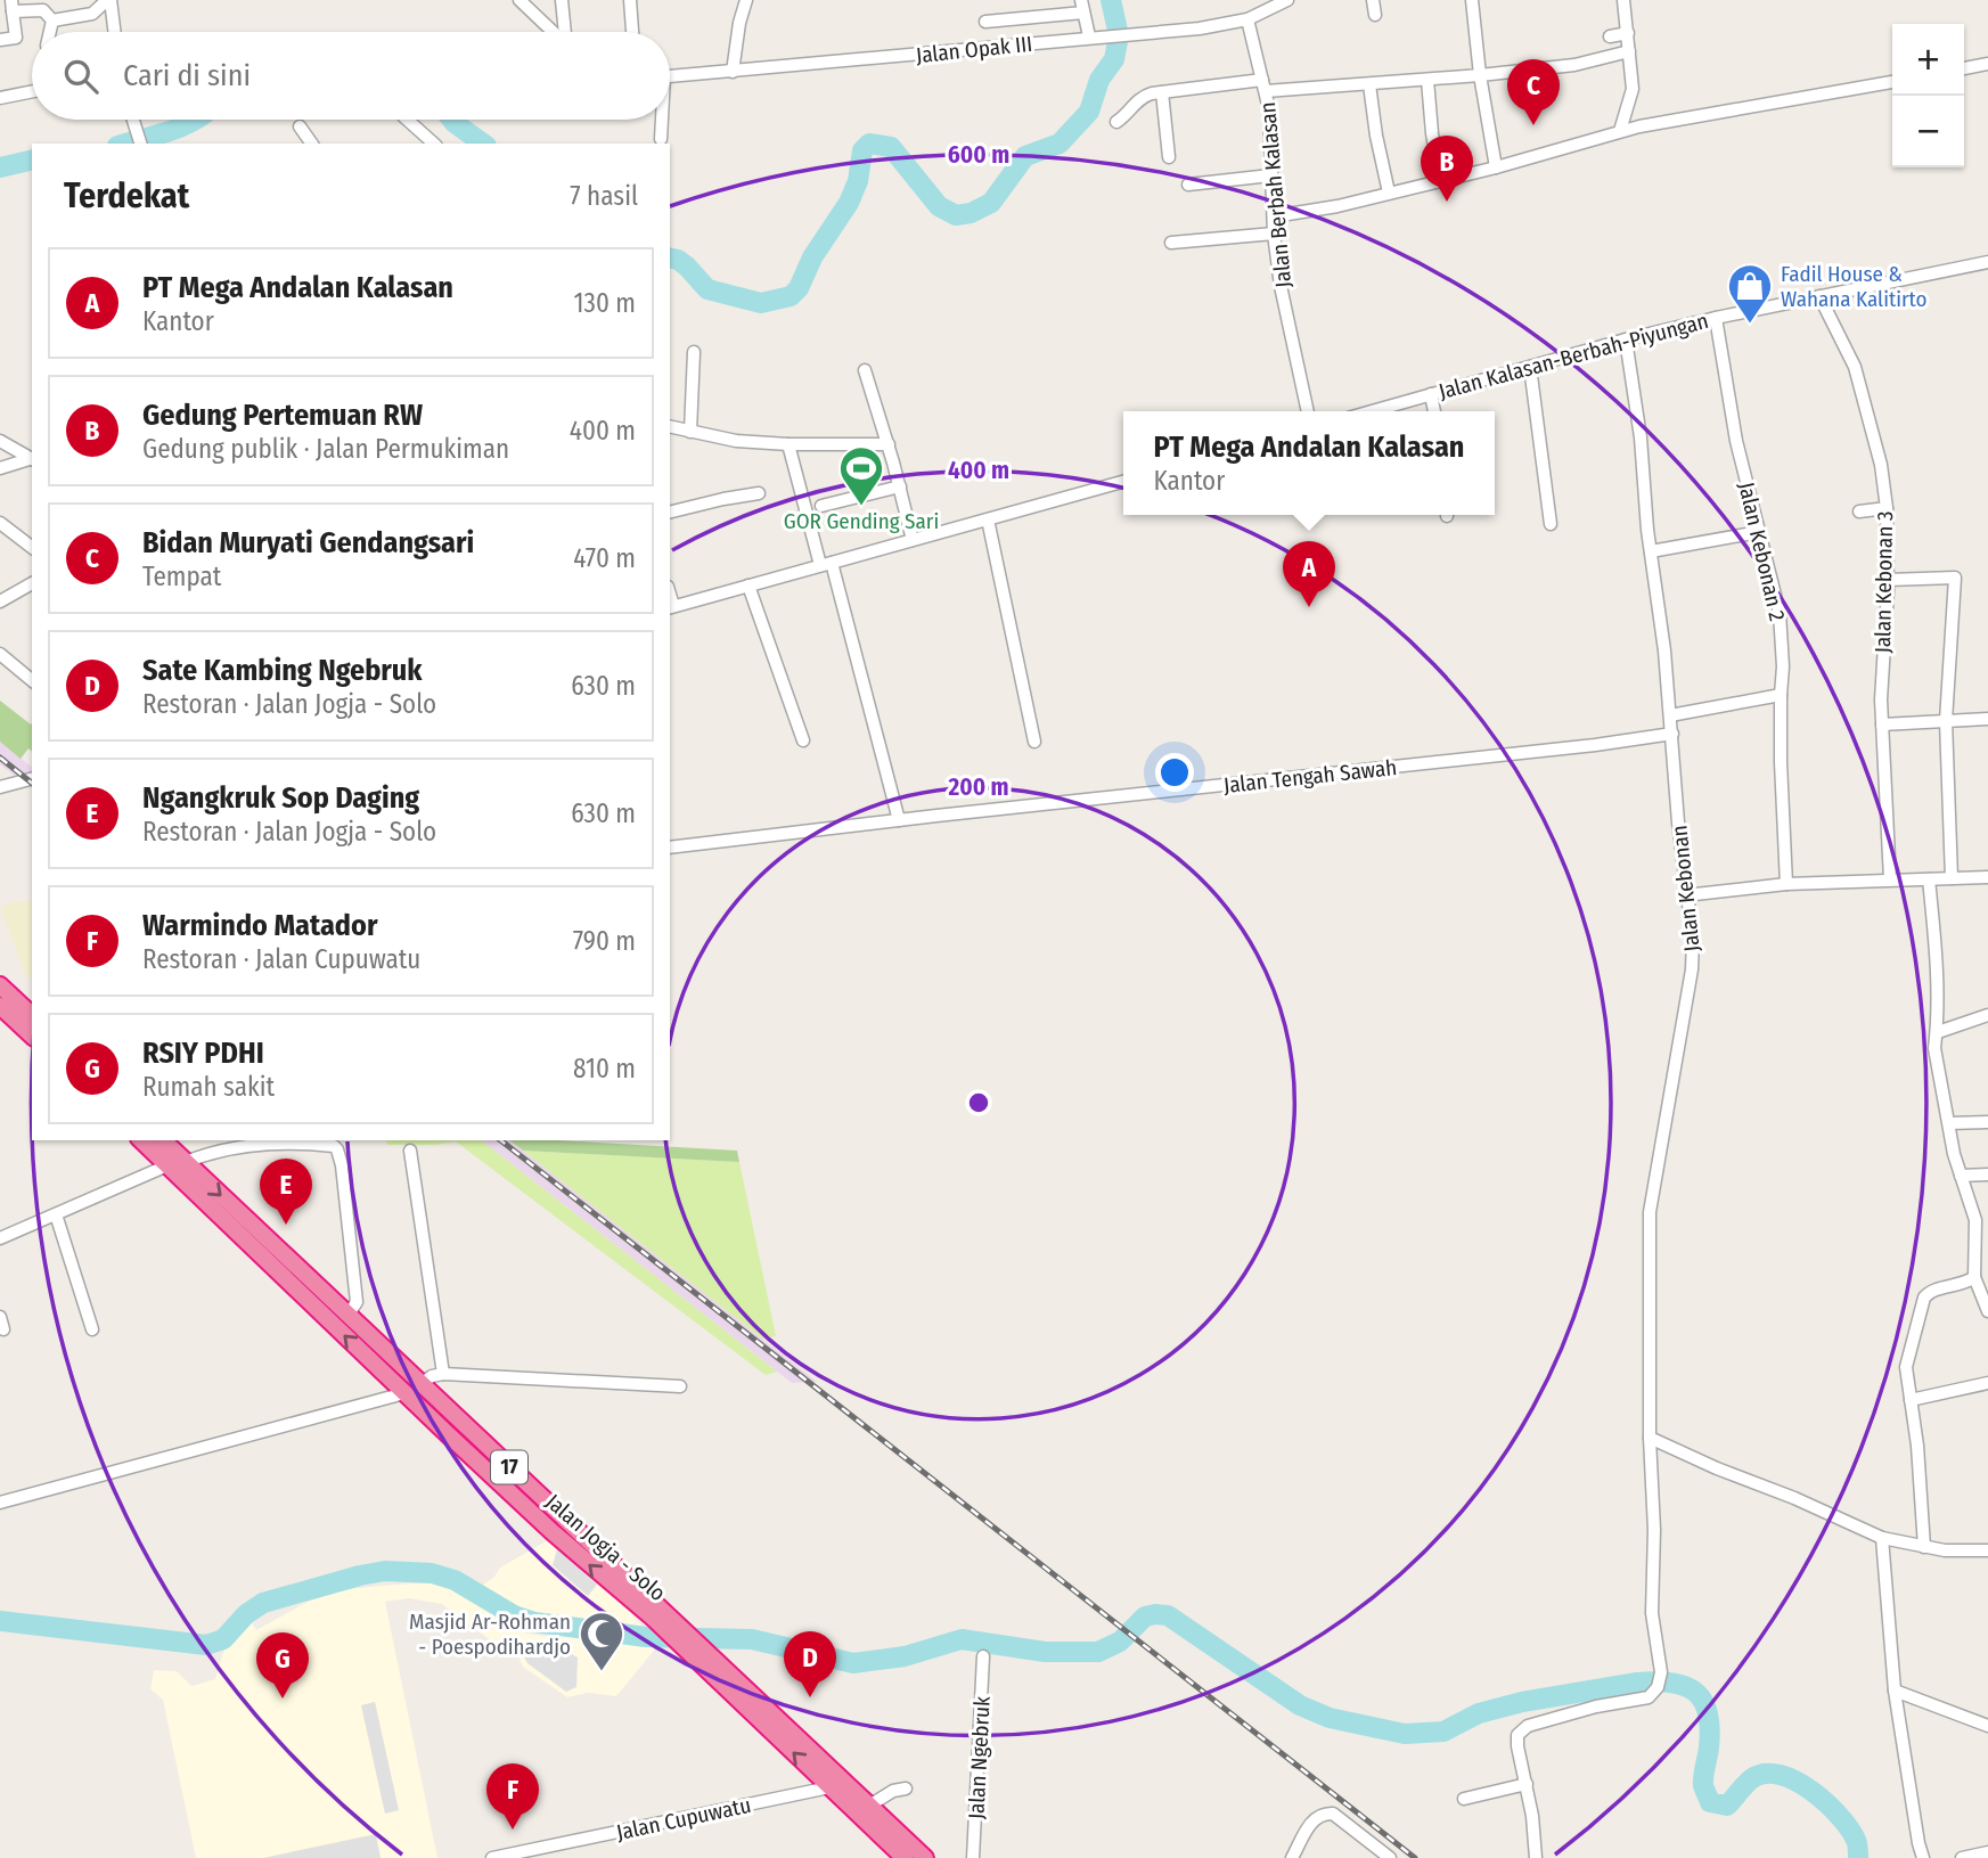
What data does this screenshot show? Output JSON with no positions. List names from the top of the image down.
{
  "streets": {
    "highway": ["17", "Jalan Jogja - Solo"],
    "street": [
      "Jalan Opak III",
      "Jalan Berbah Kalasan",
      "Jalan Kalasan-Berbah-Piyungan",
      "Jalan Kebonan 2",
      "Jalan Kebonan 3",
      "Jalan Tengah Sawah",
      "Jalan Kebonan",
      "Jalan Ngebruk",
      "Jalan Cupuwatu"
    ]
  },
  "crossings": [
    ["Jalan Opak III", "Jalan Berbah Kalasan"],
    ["Jalan Kalasan-Berbah-Piyungan", "Jalan Kebonan 2"],
    ["Jalan Kalasan-Berbah-Piyungan", "Jalan Kebonan 3"],
    ["Jalan Kalasan-Berbah-Piyungan", "Jalan Kebonan"],
    ["Jalan Tengah Sawah", "Jalan Kebonan"],
    ["Jalan Jogja - Solo", "Jalan Cupuwatu"]
  ],
  "places": {
    "shop": ["Fadil House & Wahana Kalitirto"],
    "sports": ["GOR Gending Sari"],
    "mosque": ["Masjid Ar-Rohman - Poespodihardjo"]
  },
  "page": {
    "map_buttons": ["+", "−"],
    "search": "Cari di sini",
    "pins": [
      "C",
      "B",
      "A",
      "E",
      "D",
      "G",
      "F"
    ],
    "heading": ["Terdekat", "7 hasil"],
    "list": [
      {
        "mark": "A",
        "name": "PT Mega Andalan Kalasan",
        "note": "Kantor",
        "value": "130 m"
      },
      {
        "mark": "B",
        "name": "Gedung Pertemuan RW",
        "note": "Gedung publik · Jalan Permukiman",
        "value": "400 m"
      },
      {
        "mark": "C",
        "name": "Bidan Muryati Gendangsari",
        "note": "Tempat",
        "value": "470 m"
      },
      {
        "mark": "D",
        "name": "Sate Kambing Ngebruk",
        "note": "Restoran · Jalan Jogja - Solo",
        "value": "630 m"
      },
      {
        "mark": "E",
        "name": "Ngangkruk Sop Daging",
        "note": "Restoran · Jalan Jogja - Solo",
        "value": "630 m"
      },
      {
        "mark": "F",
        "name": "Warmindo Matador",
        "note": "Restoran · Jalan Cupuwatu",
        "value": "790 m"
      },
      {
        "mark": "G",
        "name": "RSIY PDHI",
        "note": "Rumah sakit",
        "value": "810 m"
      }
    ],
    "popup": ["PT Mega Andalan Kalasan", "Kantor"]
  },
  "rings": ["600 m", "400 m", "200 m"]
}
